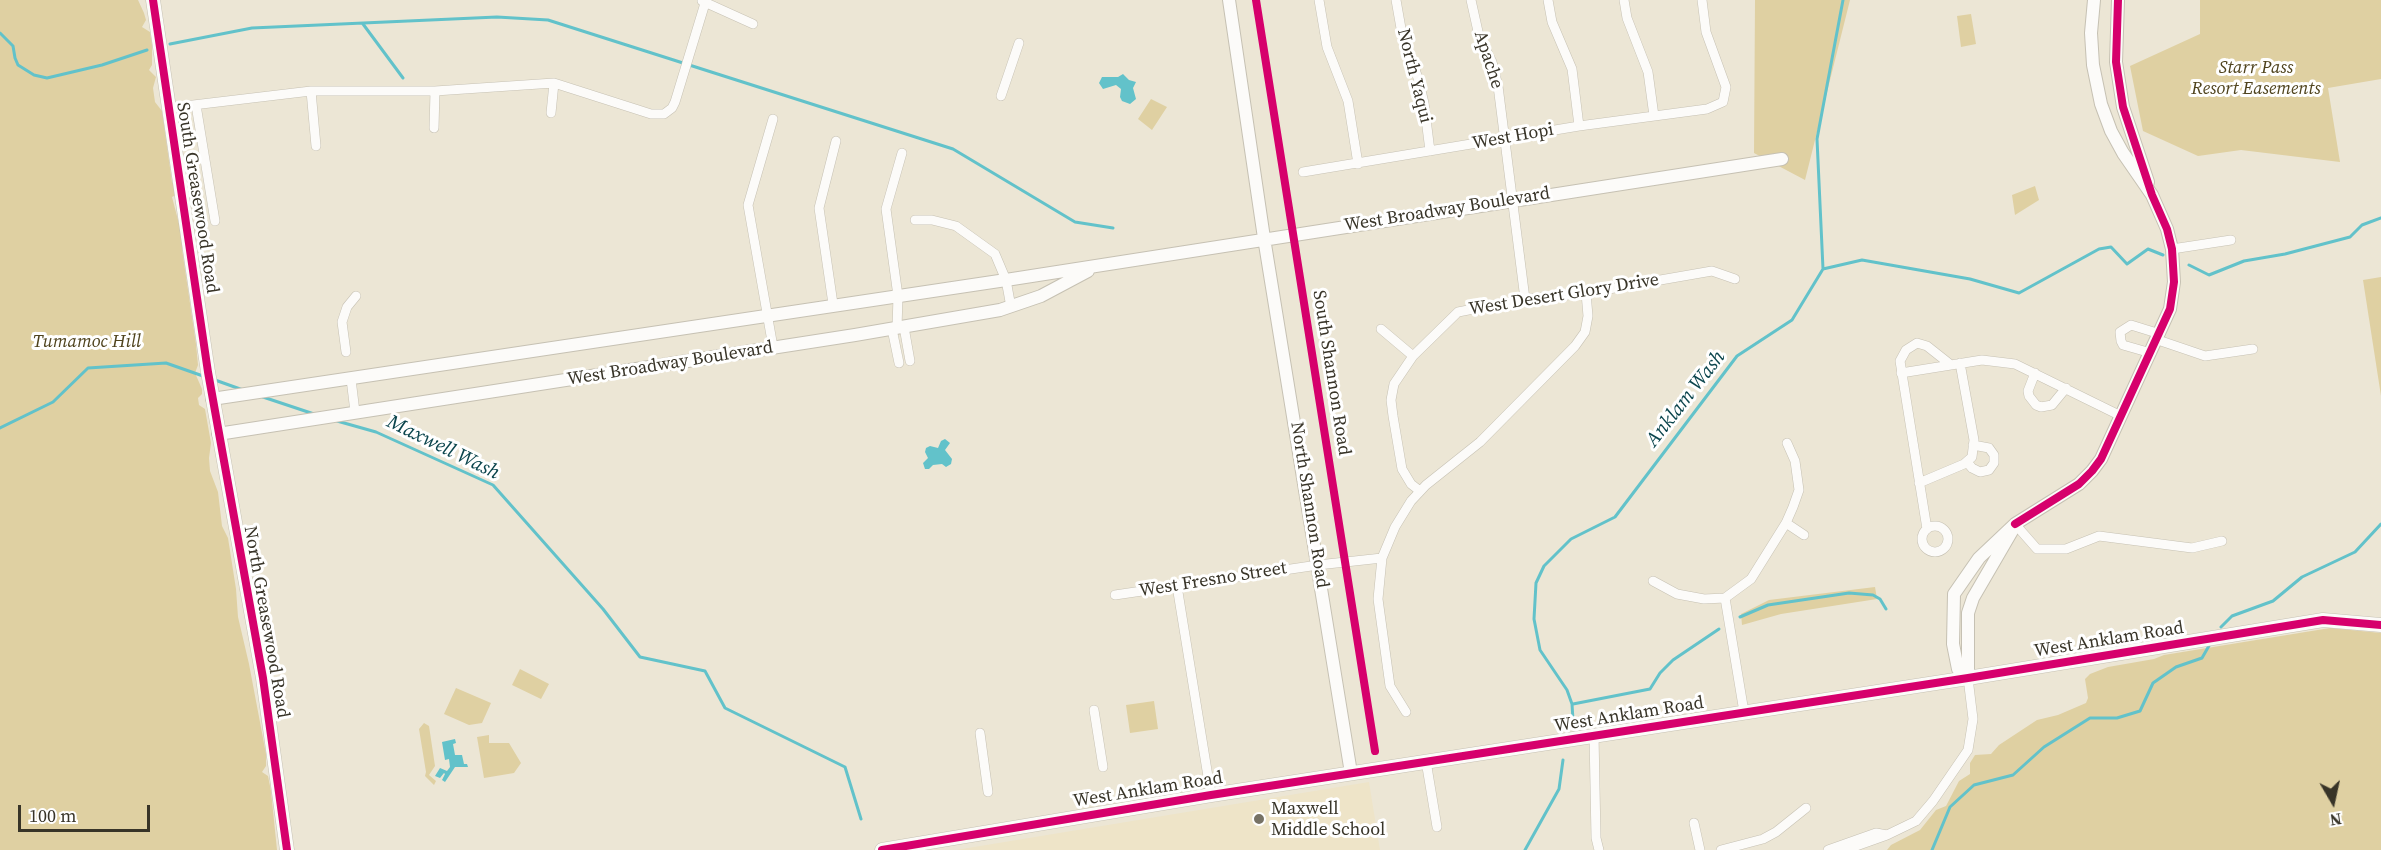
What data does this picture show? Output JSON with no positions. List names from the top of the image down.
{
  "streets": {
    "main road": ["South Greasewood Road", "North Greasewood Road", "West Anklam Road"],
    "street": [
      "Apache",
      "North Yaqui",
      "West Hopi",
      "West Broadway Boulevard",
      "West Desert Glory Drive",
      "North Shannon Road",
      "West Fresno Street"
    ],
    "cycle path": ["South Shannon Road"]
  },
  "crossings": [
    ["Apache", "West Hopi"],
    ["Apache", "West Broadway Boulevard"],
    ["Apache", "West Desert Glory Drive"],
    ["North Yaqui", "West Hopi"],
    ["South Greasewood Road", "West Broadway Boulevard"],
    ["South Greasewood Road", "North Greasewood Road"],
    ["West Broadway Boulevard", "North Shannon Road"],
    ["West Broadway Boulevard", "North Greasewood Road"],
    ["North Shannon Road", "West Fresno Street"],
    ["North Shannon Road", "West Anklam Road"]
  ],
  "water": ["Anklam Wash", "Maxwell Wash"],
  "parks": ["Starr Pass Resort Easements", "Tumamoc Hill"],
  "places": ["Maxwell Middle School"],
  "scale_bar": "100 m",
  "north": "bottom"
}
